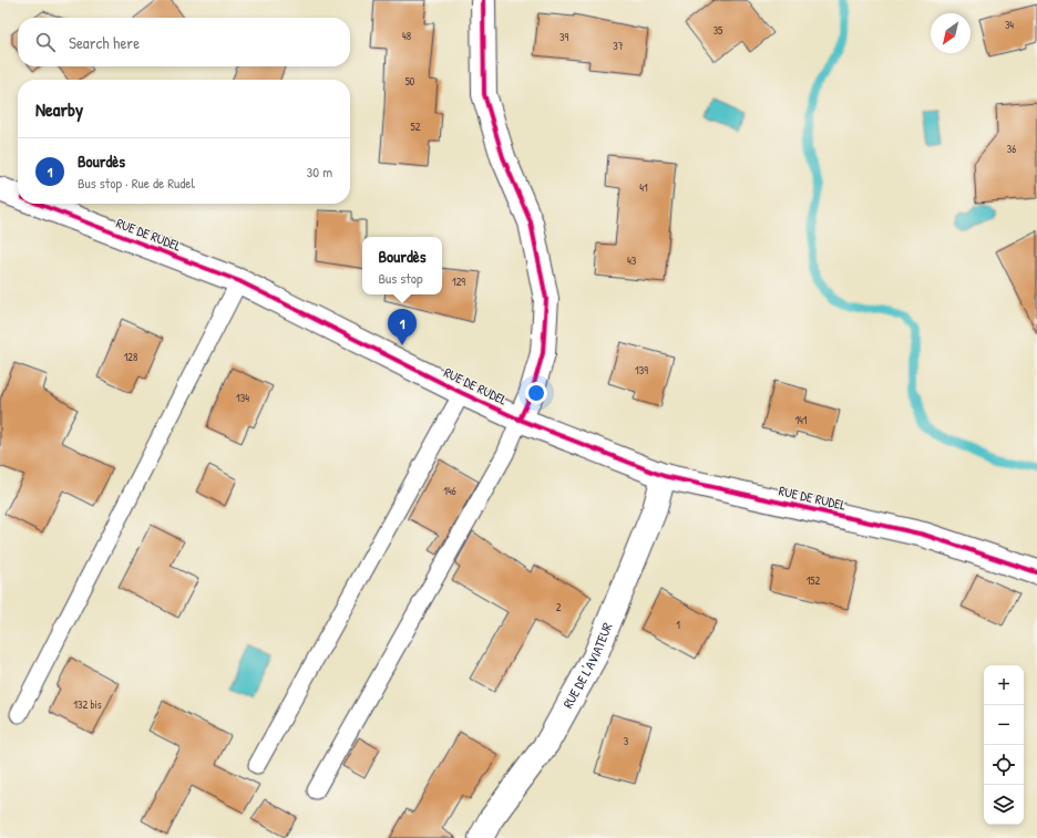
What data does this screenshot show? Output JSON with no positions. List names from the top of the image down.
{
  "streets": {
    "street": ["RUE DE RUDEL", "RUE DE L'AVIATEUR"]
  },
  "crossings": [
    ["RUE DE RUDEL", "RUE DE L'AVIATEUR"]
  ],
  "house_numbers": [
    "34",
    "35",
    "48",
    "39",
    "37",
    "50",
    "52",
    "36",
    "41",
    "43",
    "129",
    "128",
    "139",
    "134",
    "141",
    "146",
    "152",
    "2",
    "1",
    "132 bis",
    "3"
  ],
  "north": "bottom left",
  "page": {
    "search": "Search here",
    "heading": "Nearby",
    "list": [
      {
        "mark": "1",
        "name": "Bourdès",
        "note": "Bus stop · Rue de Rudel",
        "value": "30 m"
      }
    ],
    "popup": ["Bourdès", "Bus stop"],
    "pins": "1",
    "map_buttons": ["+", "−"]
  }
}
